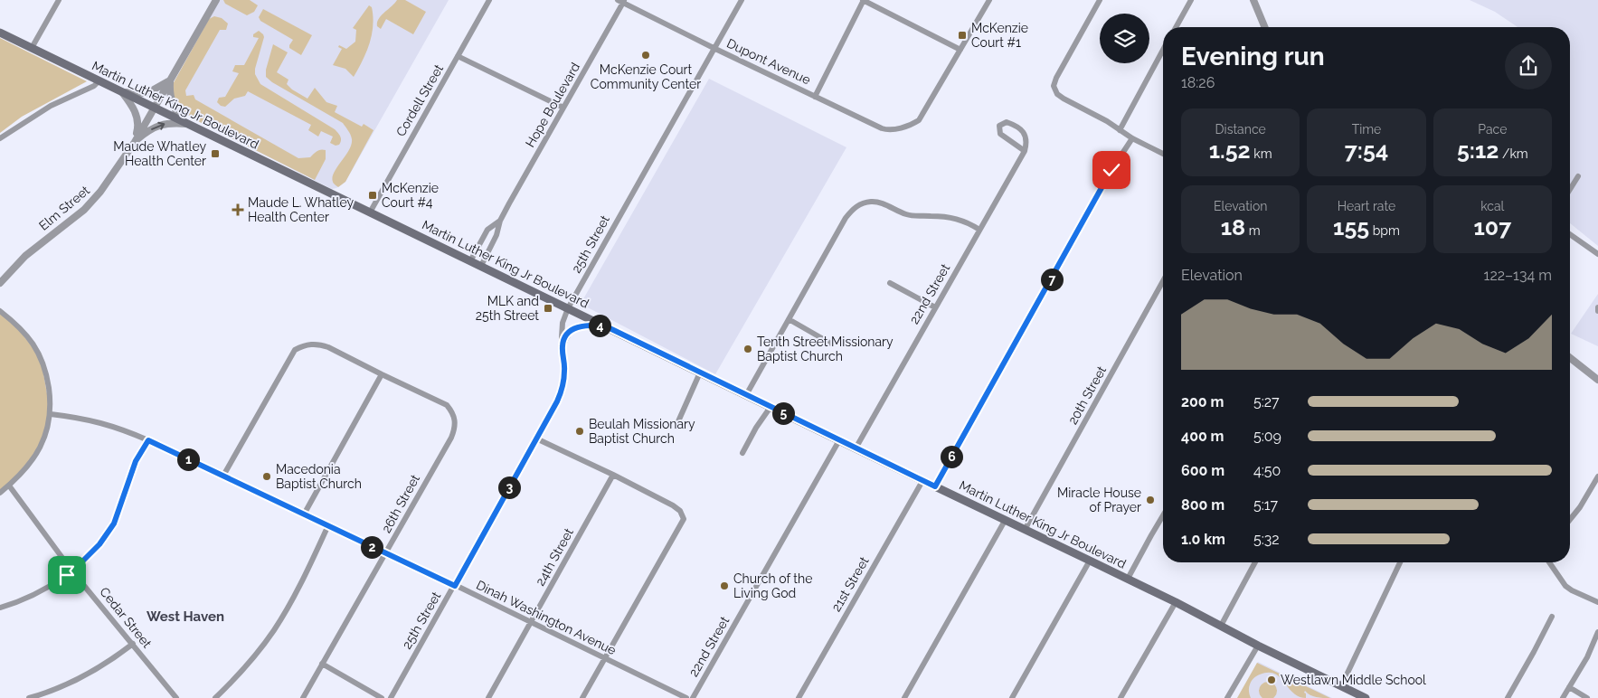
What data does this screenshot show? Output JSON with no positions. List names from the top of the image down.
{
  "streets": {
    "main road": ["Martin Luther King Jr Boulevard"],
    "street": [
      "Dupont Avenue",
      "Cordell Street",
      "Hope Boulevard",
      "Elm Street",
      "25th Street",
      "22nd Street",
      "20th Street",
      "26th Street",
      "24th Street",
      "21st Street",
      "Cedar Street",
      "Dinah Washington Avenue"
    ]
  },
  "crossings": [
    ["Dupont Avenue", "Hope Boulevard"],
    ["Dupont Avenue", "25th Street"],
    ["Cordell Street", "Martin Luther King Jr Boulevard"],
    ["Martin Luther King Jr Boulevard", "Hope Boulevard"],
    ["Martin Luther King Jr Boulevard", "Elm Street"],
    ["Martin Luther King Jr Boulevard", "25th Street"],
    ["Martin Luther King Jr Boulevard", "22nd Street"],
    ["Martin Luther King Jr Boulevard", "20th Street"],
    ["Martin Luther King Jr Boulevard", "21st Street"],
    ["25th Street", "Dinah Washington Avenue"],
    ["26th Street", "Dinah Washington Avenue"],
    ["24th Street", "Dinah Washington Avenue"]
  ],
  "districts": ["West Haven"],
  "places": {
    "transit": [
      "McKenzie Court #1",
      "Maude Whatley Health Center",
      "McKenzie Court #4",
      "MLK and 25th Street"
    ],
    "other": [
      "McKenzie Court Community Center",
      "Tenth Street Missionary Baptist Church",
      "Beulah Missionary Baptist Church",
      "Macedonia Baptist Church",
      "Miracle House of Prayer",
      "Church of the Living God",
      "Westlawn Middle School"
    ],
    "health": ["Maude L. Whatley Health Center"]
  },
  "page": {
    "heading": ["Evening run", "18:26"],
    "stats": [
      ["Distance", "1.52 km"],
      ["Time", "7:54"],
      ["Pace", "5:12 /km"],
      ["Elevation", "18 m"],
      ["Heart rate", "155 bpm"],
      ["kcal", "107"]
    ],
    "chart": ["Elevation", "122–134 m"],
    "pins": [
      "7",
      "4",
      "5",
      "6",
      "1",
      "3",
      "2"
    ],
    "list": [
      {
        "name": "200 m",
        "note": "5:27"
      },
      {
        "name": "400 m",
        "note": "5:09"
      },
      {
        "name": "600 m",
        "note": "4:50"
      },
      {
        "name": "800 m",
        "note": "5:17"
      },
      {
        "name": "1.0 km",
        "note": "5:32"
      }
    ]
  }
}
